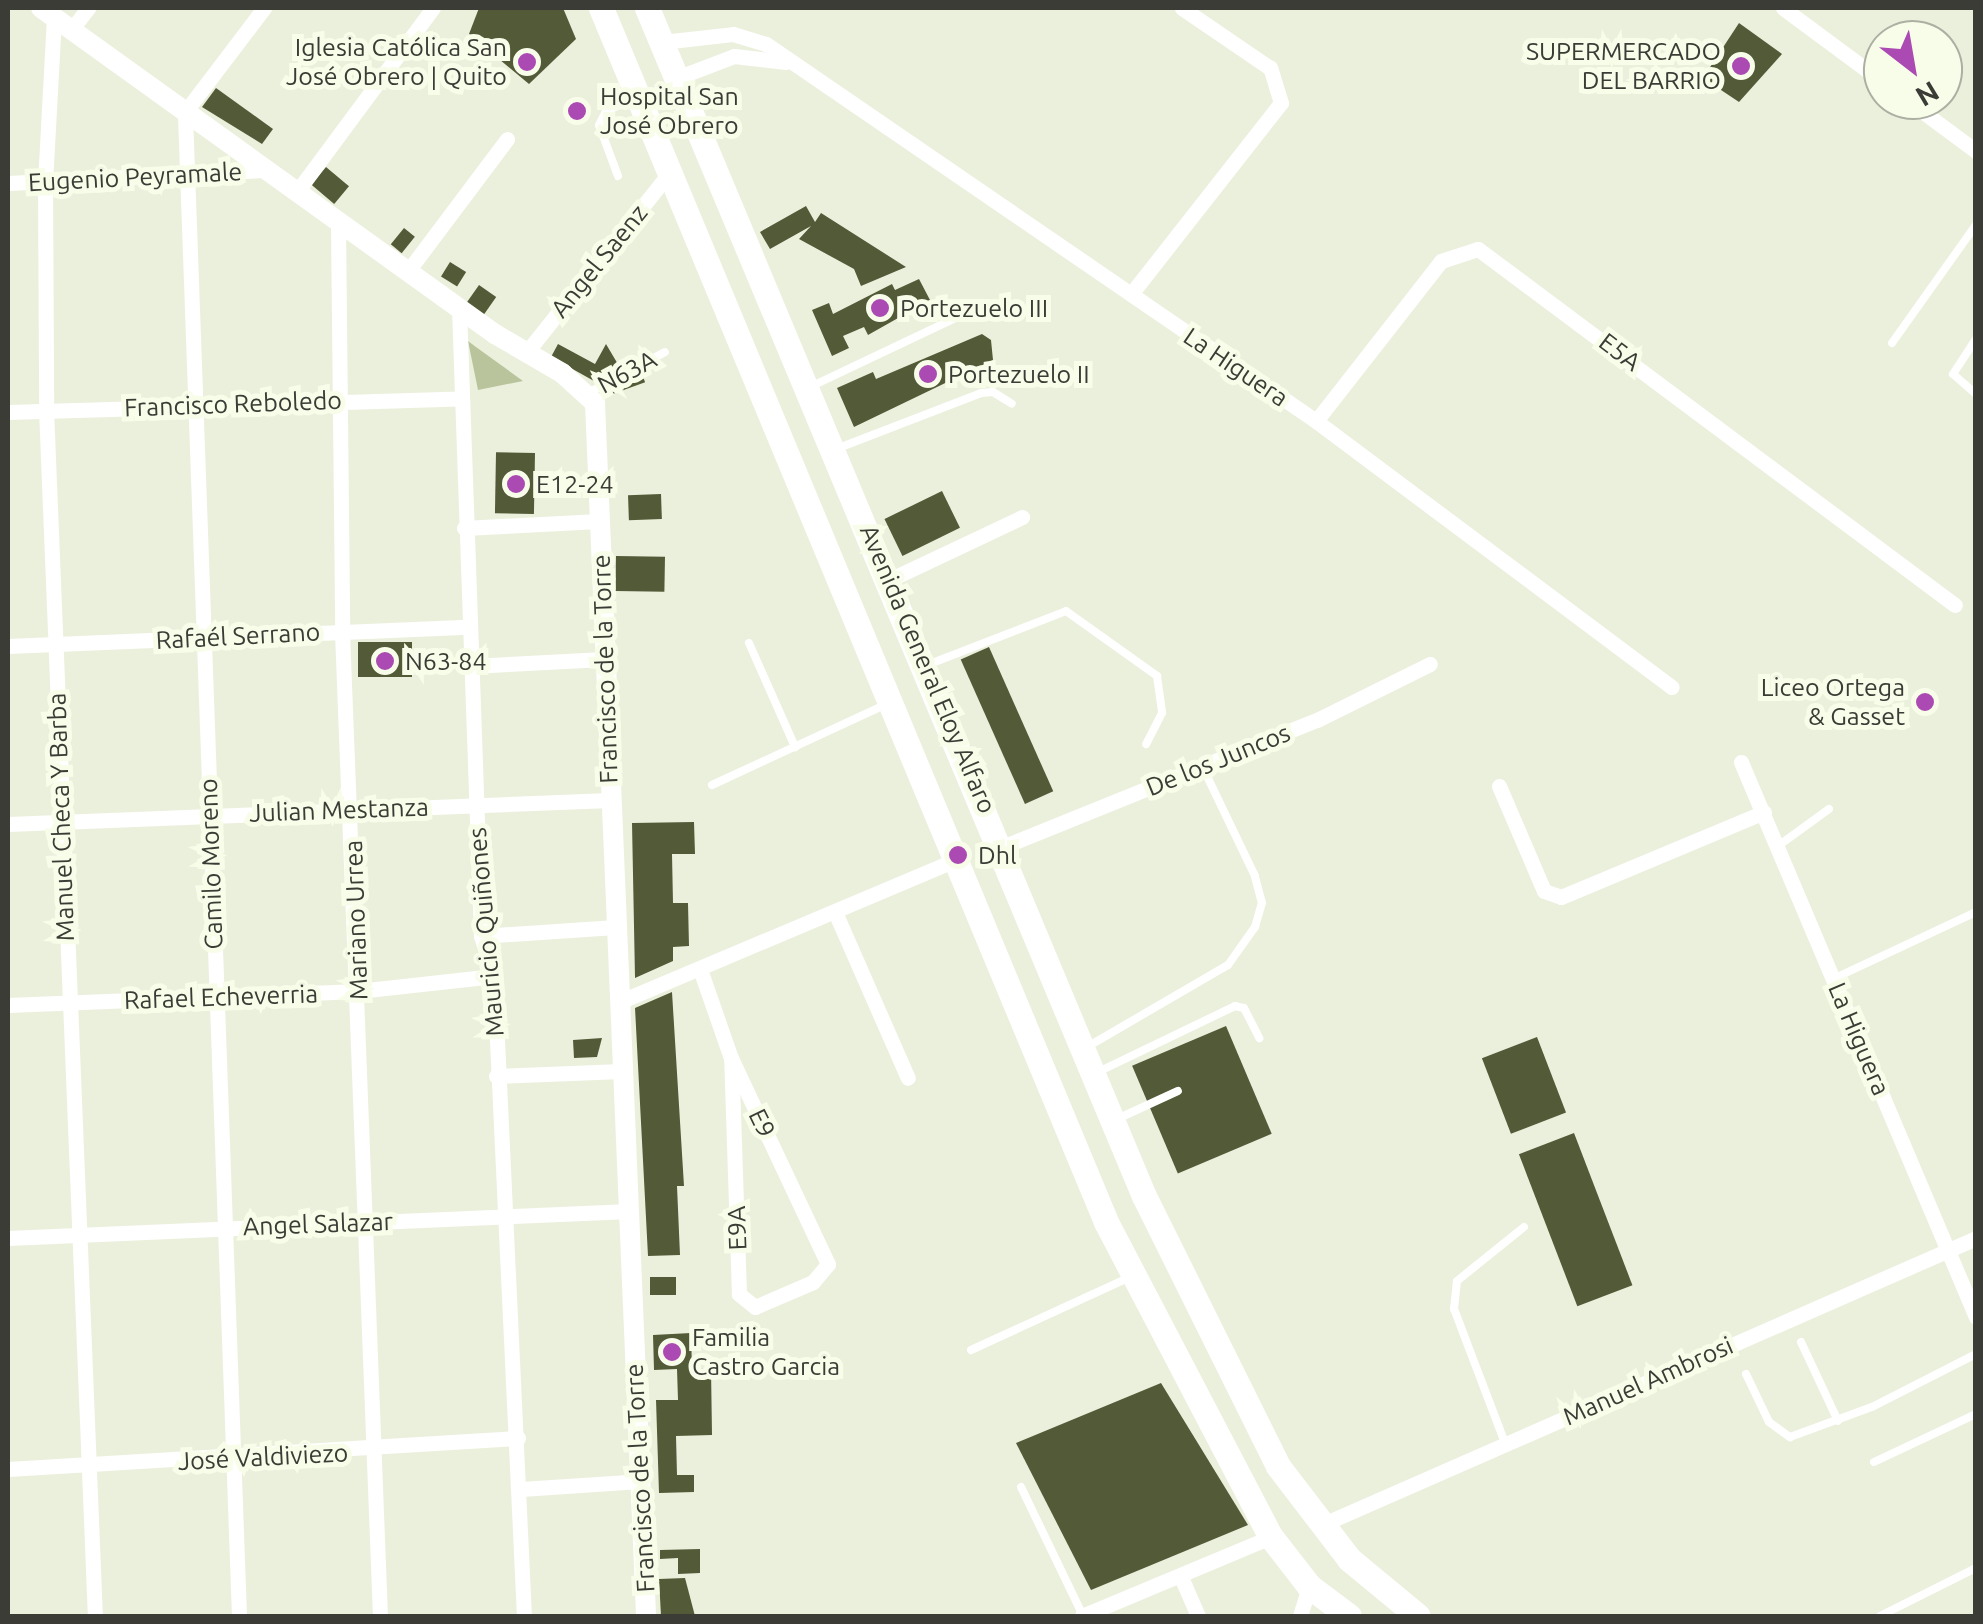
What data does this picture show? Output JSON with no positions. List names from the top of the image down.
{
  "streets": {
    "main road": ["Avenida General Eloy Alfaro"],
    "street": [
      "Eugenio Peyramale",
      "Angel Saenz",
      "E5A",
      "La Higuera",
      "Francisco Reboledo",
      "Rafaél Serrano",
      "Francisco de la Torre",
      "De los Juncos",
      "Julian Mestanza",
      "Manuel Checa Y Barba",
      "Camilo Moreno",
      "Mariano Urrea",
      "Mauricio Quiñones",
      "Rafael Echeverria",
      "E9",
      "Angel Salazar",
      "E9A",
      "Manuel Ambrosi",
      "José Valdiviezo"
    ],
    "lane": ["N63A"]
  },
  "crossings": [
    ["Eugenio Peyramale", "Manuel Checa Y Barba"],
    ["Eugenio Peyramale", "Camilo Moreno"],
    ["Angel Saenz", "Avenida General Eloy Alfaro"],
    ["E5A", "La Higuera"],
    ["La Higuera", "Avenida General Eloy Alfaro"],
    ["La Higuera", "Manuel Ambrosi"],
    ["N63A", "Francisco de la Torre"],
    ["Francisco Reboledo", "Manuel Checa Y Barba"],
    ["Francisco Reboledo", "Camilo Moreno"],
    ["Francisco Reboledo", "Mariano Urrea"],
    ["Francisco Reboledo", "Mauricio Quiñones"],
    ["Rafaél Serrano", "Manuel Checa Y Barba"],
    ["Rafaél Serrano", "Camilo Moreno"],
    ["Rafaél Serrano", "Mariano Urrea"],
    ["Rafaél Serrano", "Mauricio Quiñones"],
    ["Francisco de la Torre", "Julian Mestanza"],
    ["Francisco de la Torre", "Angel Salazar"],
    ["Avenida General Eloy Alfaro", "De los Juncos"],
    ["Avenida General Eloy Alfaro", "Manuel Ambrosi"],
    ["Julian Mestanza", "Manuel Checa Y Barba"],
    ["Julian Mestanza", "Camilo Moreno"],
    ["Julian Mestanza", "Mariano Urrea"],
    ["Julian Mestanza", "Mauricio Quiñones"],
    ["Manuel Checa Y Barba", "Rafael Echeverria"],
    ["Manuel Checa Y Barba", "Angel Salazar"],
    ["Manuel Checa Y Barba", "José Valdiviezo"],
    ["Camilo Moreno", "Rafael Echeverria"],
    ["Camilo Moreno", "Angel Salazar"],
    ["Camilo Moreno", "José Valdiviezo"],
    ["Mariano Urrea", "Rafael Echeverria"],
    ["Mariano Urrea", "Angel Salazar"],
    ["Mariano Urrea", "José Valdiviezo"],
    ["Mauricio Quiñones", "Rafael Echeverria"],
    ["Mauricio Quiñones", "Angel Salazar"],
    ["Mauricio Quiñones", "José Valdiviezo"],
    ["E9", "E9A"]
  ],
  "places": [
    "Iglesia Católica San José Obrero | Quito",
    "SUPERMERCADO DEL BARRIO",
    "Hospital San José Obrero",
    "Portezuelo III",
    "Portezuelo II",
    "E12-24",
    "N63-84",
    "Liceo Ortega & Gasset",
    "Dhl",
    "Familia Castro Garcia"
  ],
  "north": "bottom right"
}
